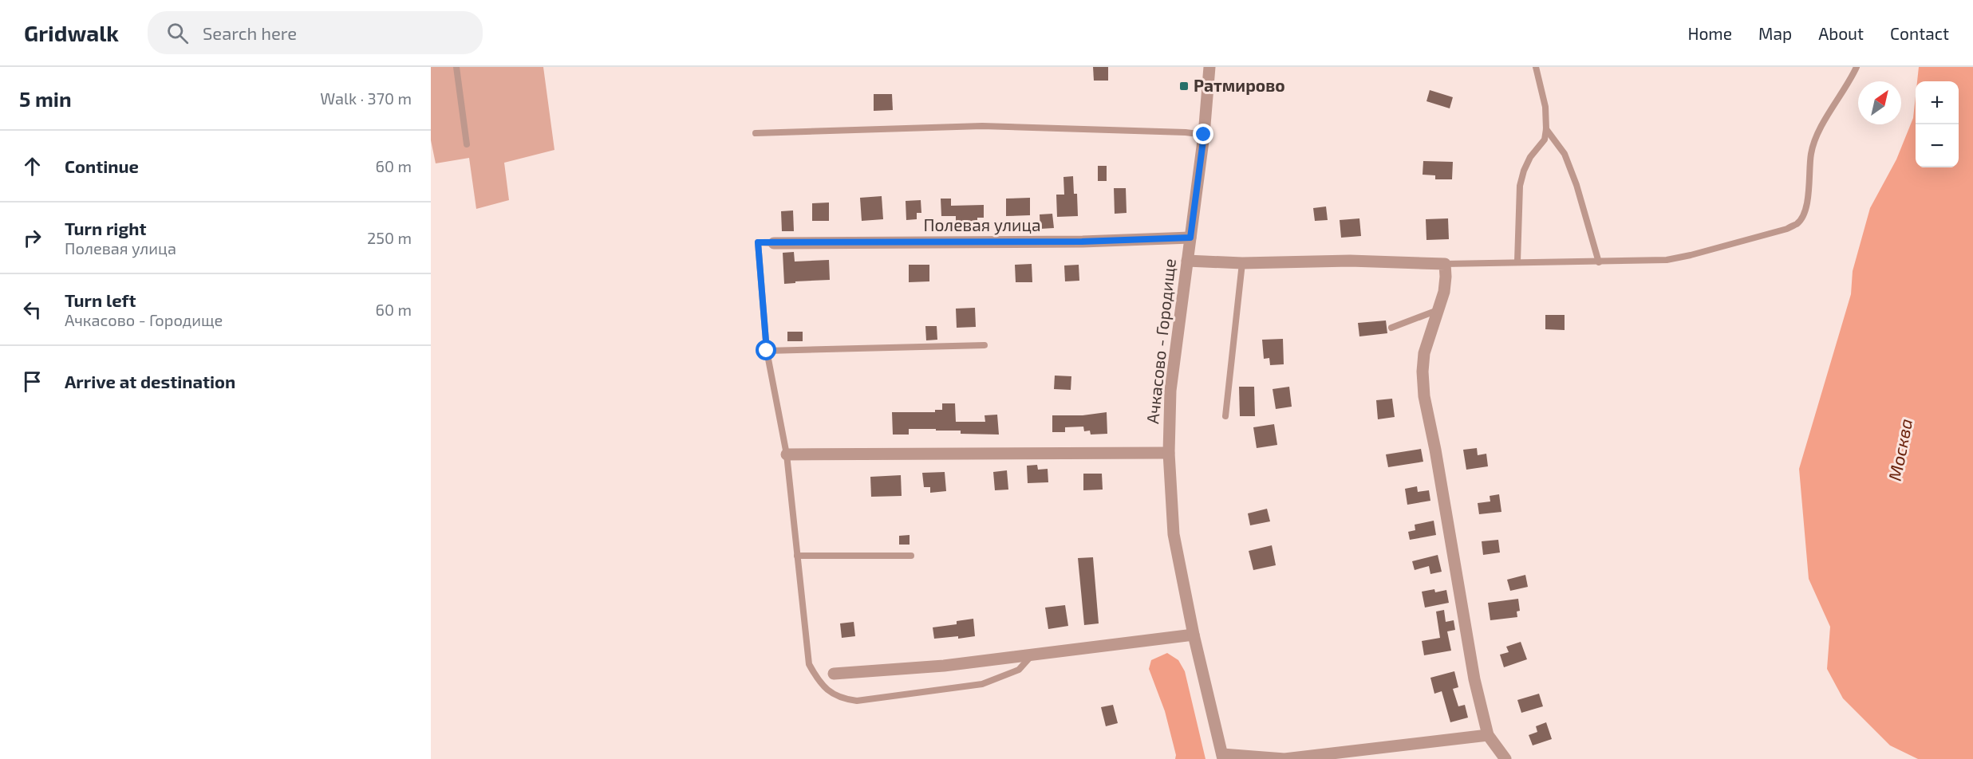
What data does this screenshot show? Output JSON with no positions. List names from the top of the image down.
{
  "streets": {
    "street": ["Полевая улица", "Ачкасово - Городище"]
  },
  "crossings": [
    ["Полевая улица", "Ачкасово - Городище"]
  ],
  "water": ["Москва"],
  "places": {
    "transit": ["Ратмирово"]
  },
  "north": "top right",
  "page": {
    "header": "Gridwalk",
    "search": "Search here",
    "nav": [
      "Home",
      "Map",
      "About",
      "Contact"
    ],
    "heading": ["5 min", "Walk · 370 m"],
    "map_buttons": ["+", "−"],
    "list": [
      ["Continue", "60 m"],
      ["Turn right", "Полевая улица", "250 m"],
      ["Turn left", "Ачкасово - Городище", "60 m"],
      "Arrive at destination"
    ]
  }
}
